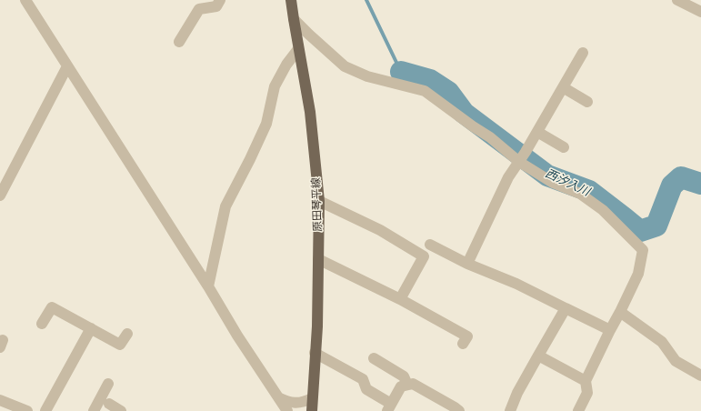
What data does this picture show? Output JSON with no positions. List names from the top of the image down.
{
  "streets": {
    "main road": ["原田琴平線"]
  },
  "water": ["西汐入川"]
}
